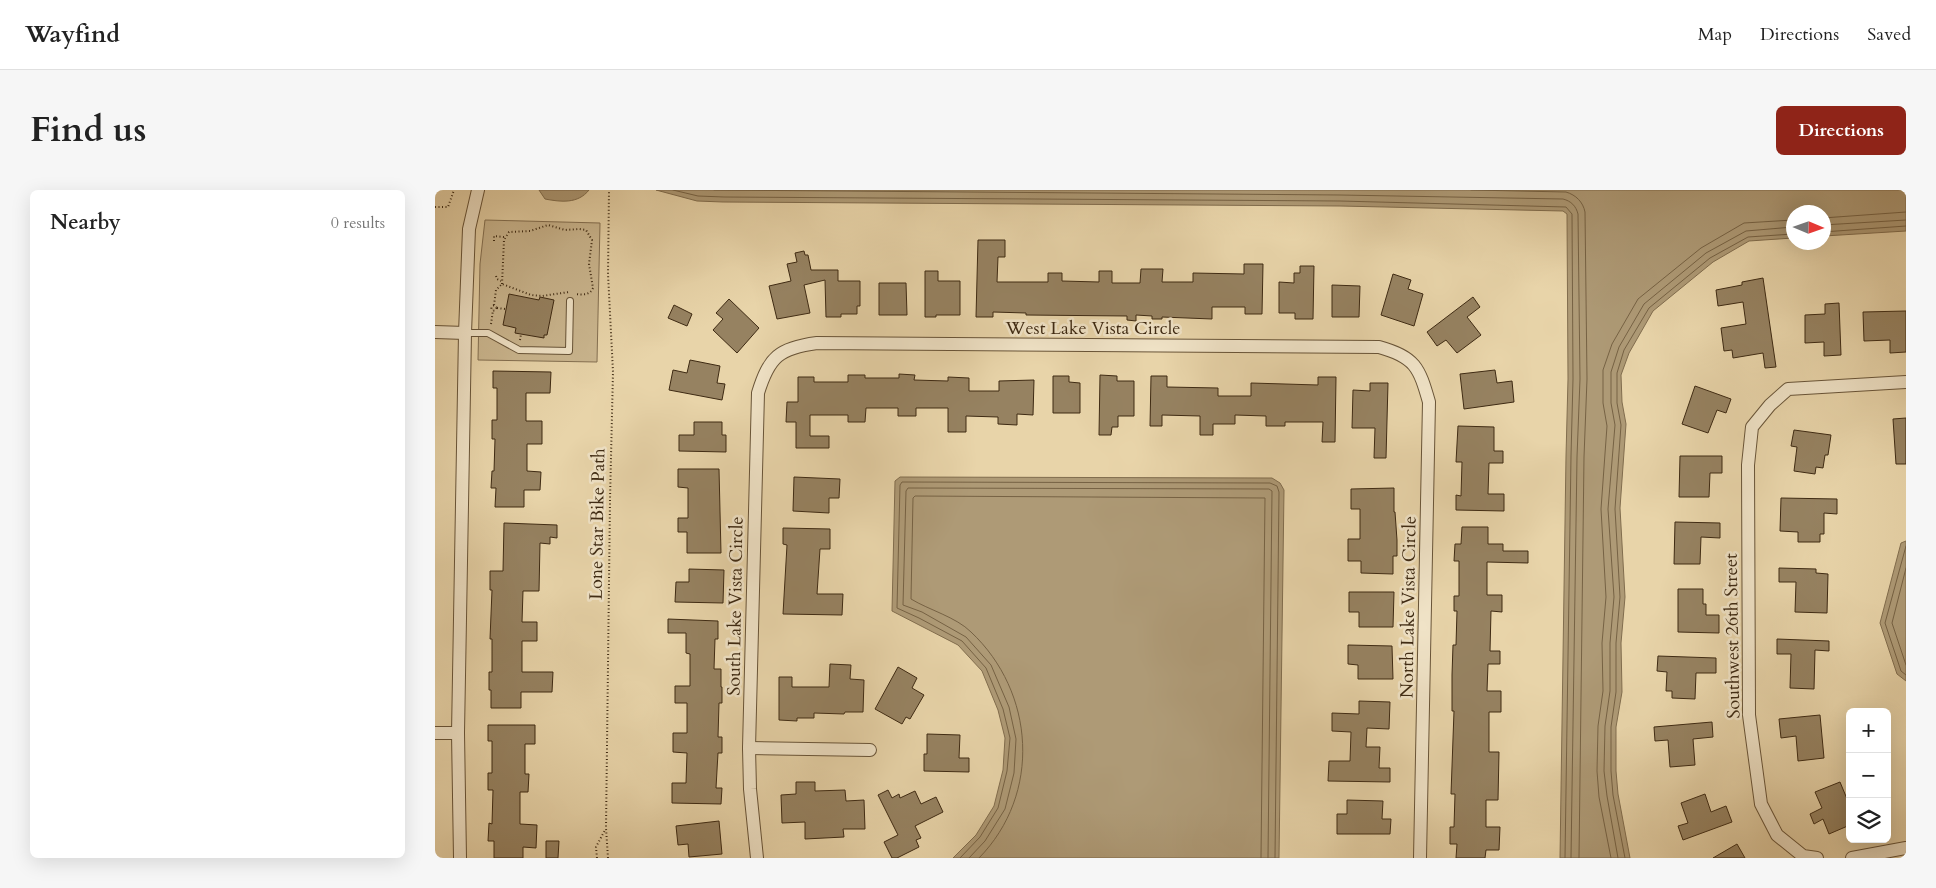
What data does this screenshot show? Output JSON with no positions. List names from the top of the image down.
{
  "streets": {
    "street": [
      "West Lake Vista Circle",
      "South Lake Vista Circle",
      "North Lake Vista Circle",
      "Southwest 26th Street"
    ],
    "path": ["Lone Star Bike Path"]
  },
  "crossings": [
    ["West Lake Vista Circle", "South Lake Vista Circle"],
    ["West Lake Vista Circle", "North Lake Vista Circle"]
  ],
  "north": "right",
  "page": {
    "header": "Wayfind",
    "nav": ["Map", "Directions", "Saved"],
    "title": "Find us",
    "buttons": "Directions",
    "heading": ["Nearby", "0 results"],
    "map_buttons": ["+", "−"]
  }
}
